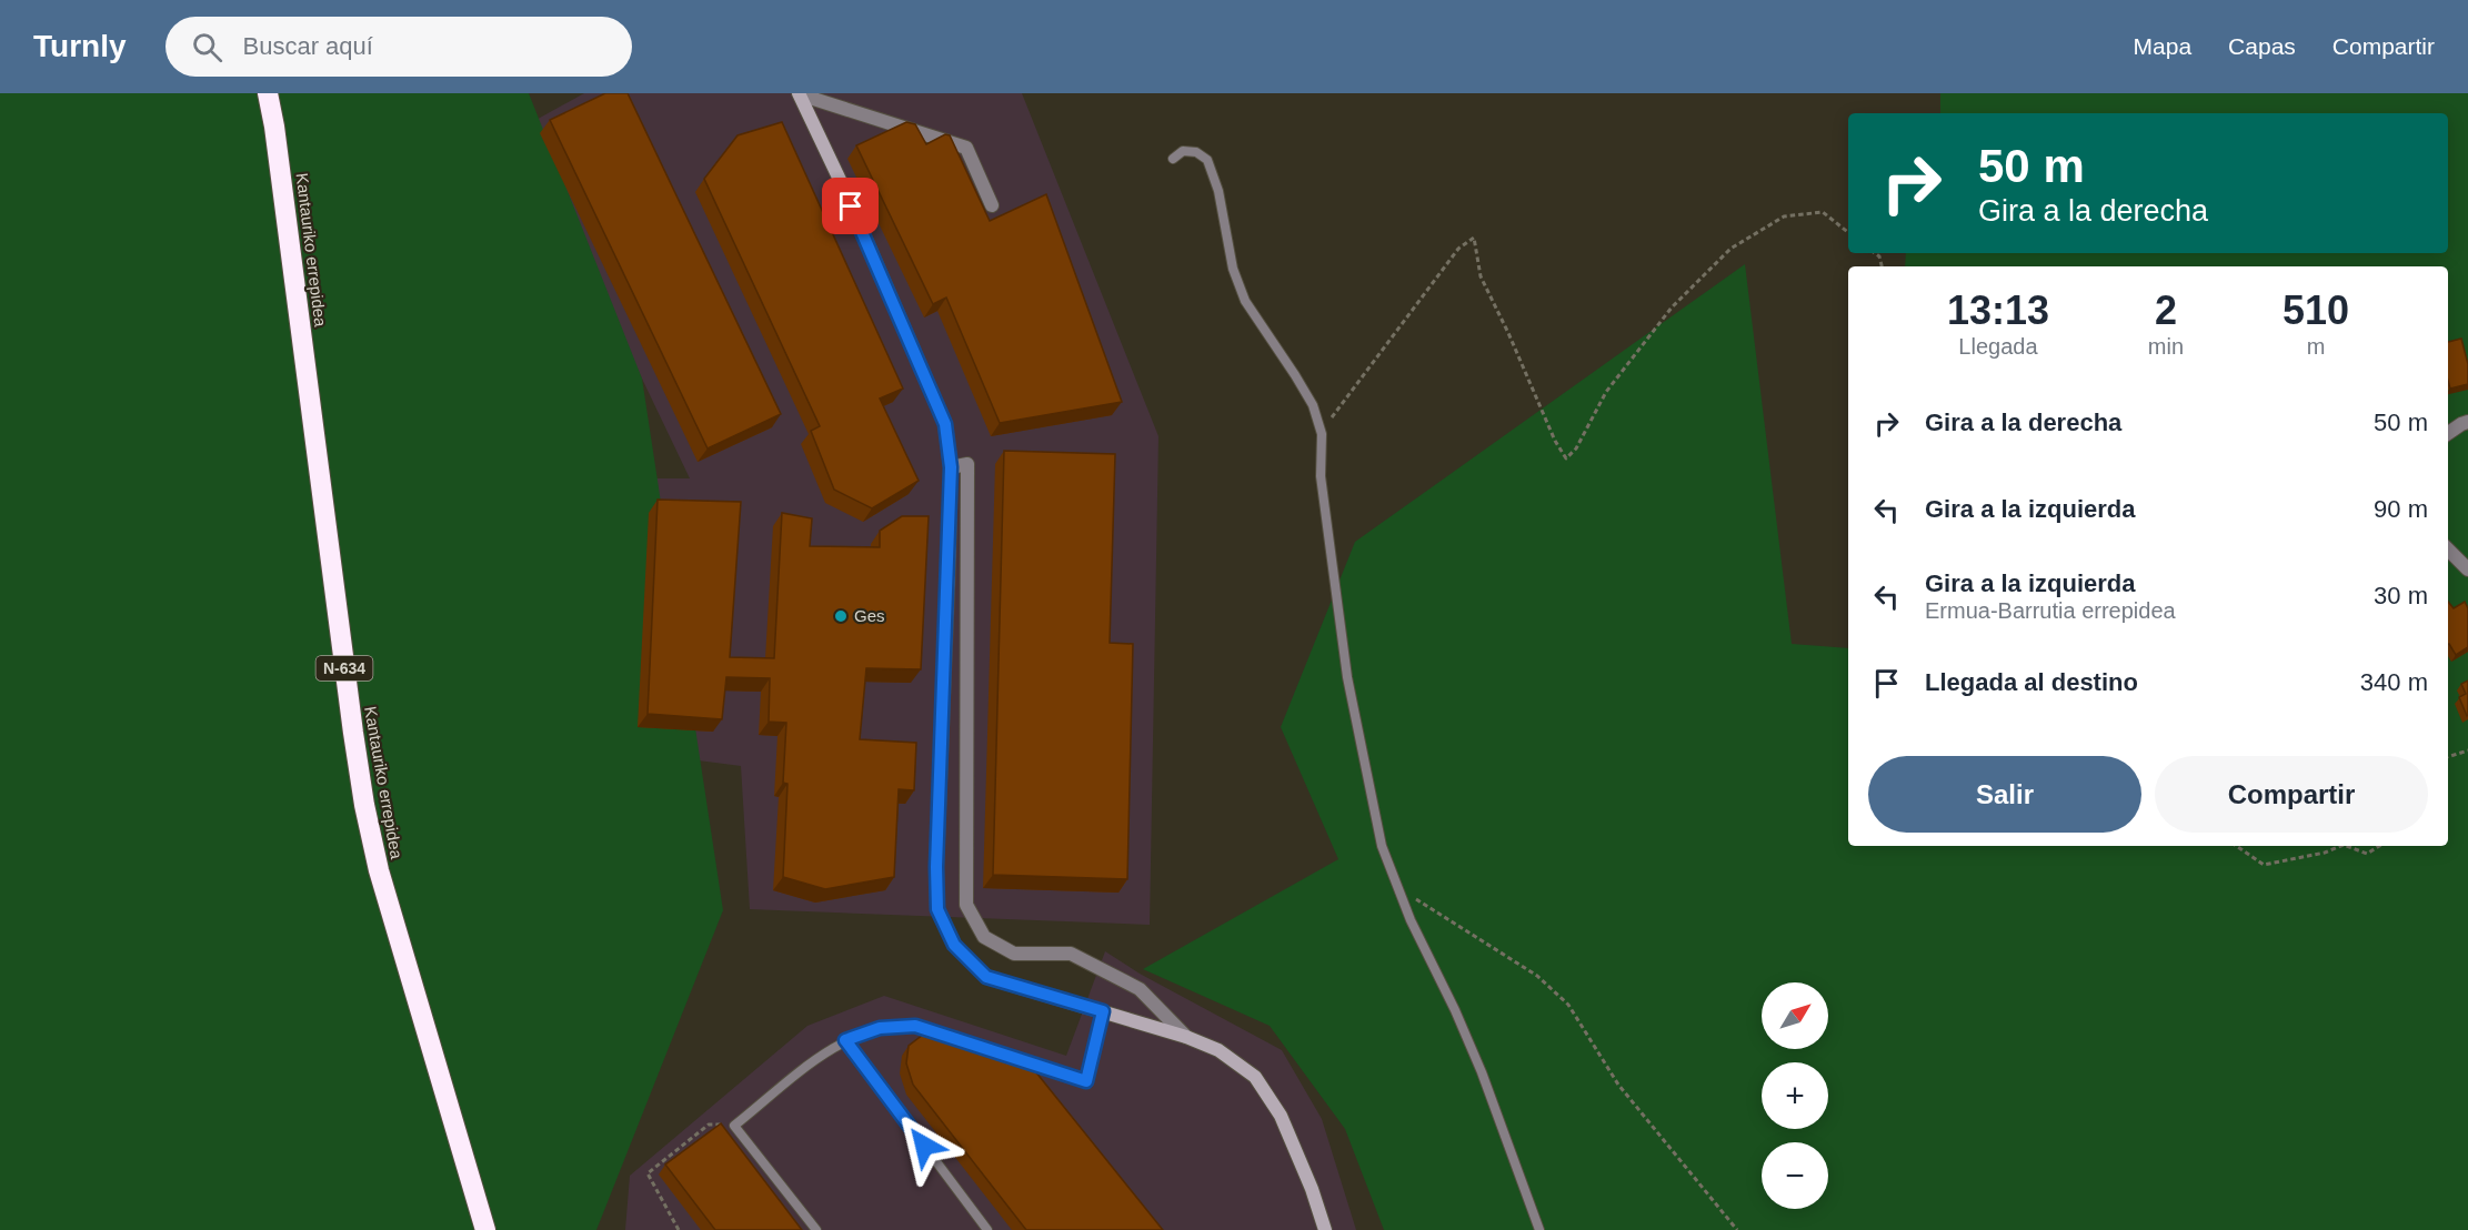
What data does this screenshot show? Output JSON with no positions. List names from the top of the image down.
{
  "streets": {
    "highway": ["Kantauriko errepidea", "N-634"]
  },
  "places": ["Ges"],
  "north": "top right",
  "page": {
    "header": "Turnly",
    "search": "Buscar aquí",
    "nav": ["Mapa", "Capas", "Compartir"],
    "turn": ["50 m", "Gira a la derecha"],
    "eta": [
      "13:13",
      "Llegada",
      "2",
      "min",
      "510",
      "m"
    ],
    "list": [
      {
        "name": "Gira a la derecha",
        "value": "50 m"
      },
      {
        "name": "Gira a la izquierda",
        "value": "90 m"
      },
      {
        "name": "Gira a la izquierda",
        "note": "Ermua-Barrutia errepidea",
        "value": "30 m"
      },
      {
        "name": "Llegada al destino",
        "value": "340 m"
      }
    ],
    "buttons": ["Salir", "Compartir"],
    "map_buttons": ["+", "−"]
  }
}
